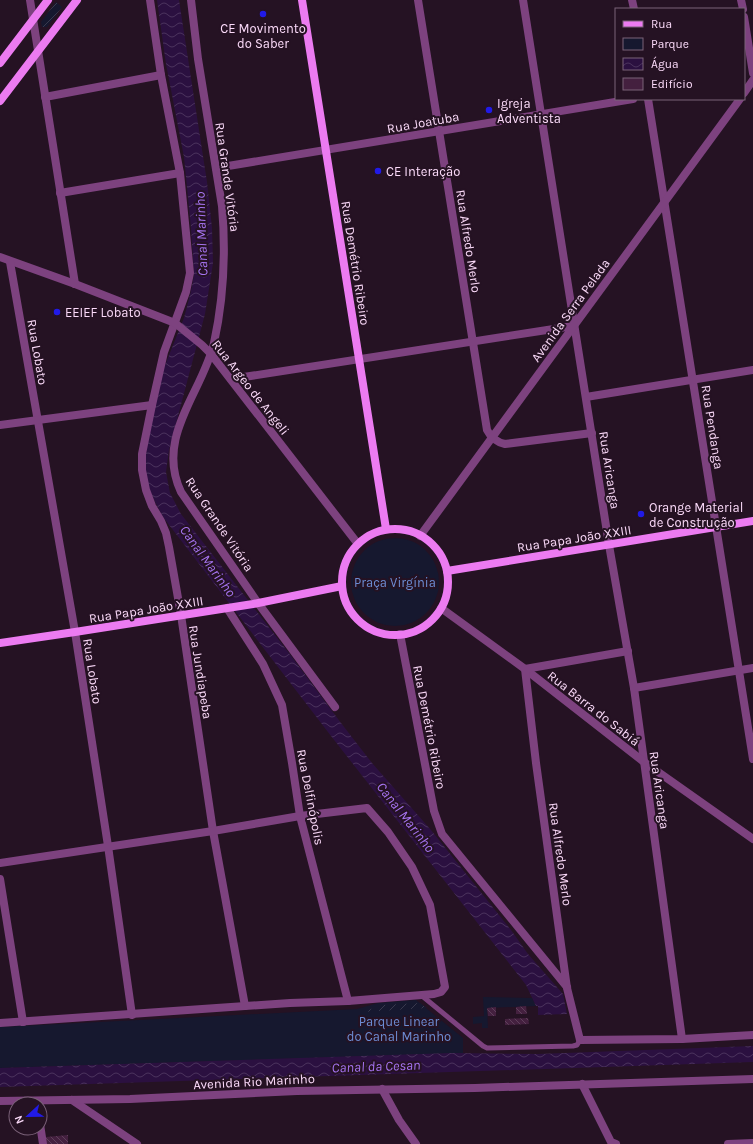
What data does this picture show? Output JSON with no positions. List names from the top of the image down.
{
  "streets": {
    "street": [
      "Rua Joatuba",
      "Rua Grande Vitória",
      "Rua Alfredo Merlo",
      "Rua Demétrio Ribeiro",
      "Avenida Serra Pelada",
      "Rua Lobato",
      "Rua Argeo de Angeli",
      "Rua Pendanga",
      "Rua Aricanga",
      "Rua Papa João XXIII",
      "Rua Jundiapeba",
      "Rua Barra do Sabiá",
      "Rua Delfinópolis",
      "Avenida Rio Marinho"
    ]
  },
  "crossings": [
    ["Rua Joatuba", "Rua Grande Vitória"],
    ["Rua Joatuba", "Rua Alfredo Merlo"],
    ["Rua Joatuba", "Rua Demétrio Ribeiro"],
    ["Rua Joatuba", "Rua Aricanga"],
    ["Rua Grande Vitória", "Rua Argeo de Angeli"],
    ["Rua Grande Vitória", "Rua Papa João XXIII"],
    ["Rua Alfredo Merlo", "Rua Demétrio Ribeiro"],
    ["Rua Alfredo Merlo", "Avenida Serra Pelada"],
    ["Rua Alfredo Merlo", "Rua Barra do Sabiá"],
    ["Rua Demétrio Ribeiro", "Avenida Serra Pelada"],
    ["Rua Demétrio Ribeiro", "Rua Argeo de Angeli"],
    ["Rua Demétrio Ribeiro", "Rua Papa João XXIII"],
    ["Rua Demétrio Ribeiro", "Rua Barra do Sabiá"],
    ["Avenida Serra Pelada", "Rua Argeo de Angeli"],
    ["Avenida Serra Pelada", "Rua Pendanga"],
    ["Avenida Serra Pelada", "Rua Aricanga"],
    ["Avenida Serra Pelada", "Rua Papa João XXIII"],
    ["Avenida Serra Pelada", "Rua Barra do Sabiá"],
    ["Rua Lobato", "Rua Argeo de Angeli"],
    ["Rua Lobato", "Rua Papa João XXIII"],
    ["Rua Argeo de Angeli", "Rua Papa João XXIII"],
    ["Rua Argeo de Angeli", "Rua Jundiapeba"],
    ["Rua Argeo de Angeli", "Rua Barra do Sabiá"],
    ["Rua Pendanga", "Rua Papa João XXIII"],
    ["Rua Aricanga", "Rua Papa João XXIII"],
    ["Rua Aricanga", "Rua Barra do Sabiá"],
    ["Rua Papa João XXIII", "Rua Jundiapeba"],
    ["Rua Papa João XXIII", "Rua Barra do Sabiá"],
    ["Rua Papa João XXIII", "Rua Delfinópolis"]
  ],
  "water": ["Canal Marinho", "Canal da Cesan"],
  "parks": ["Praça Virgínia", "Parque Linear do Canal Marinho"],
  "places": [
    "CE Movimento do Saber",
    "Igreja Adventista",
    "CE Interação",
    "EEIEF Lobato",
    "Orange Material de Construção"
  ],
  "legend": [
    "Rua",
    "Parque",
    "Água",
    "Edifício"
  ],
  "north": "left"
}
